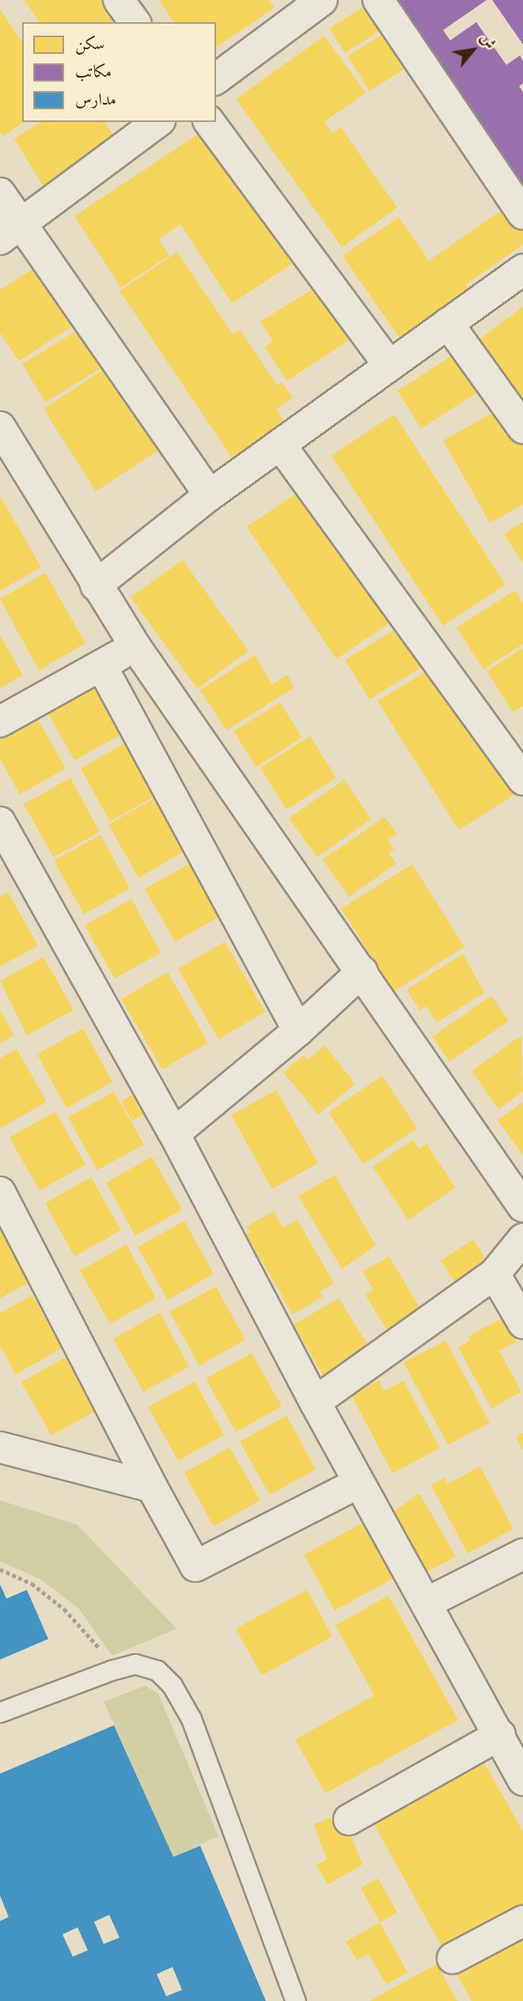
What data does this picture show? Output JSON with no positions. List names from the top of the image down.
{
  "legend": ["سكن", "مكاتب", "مدارس"],
  "north": "top right"
}
